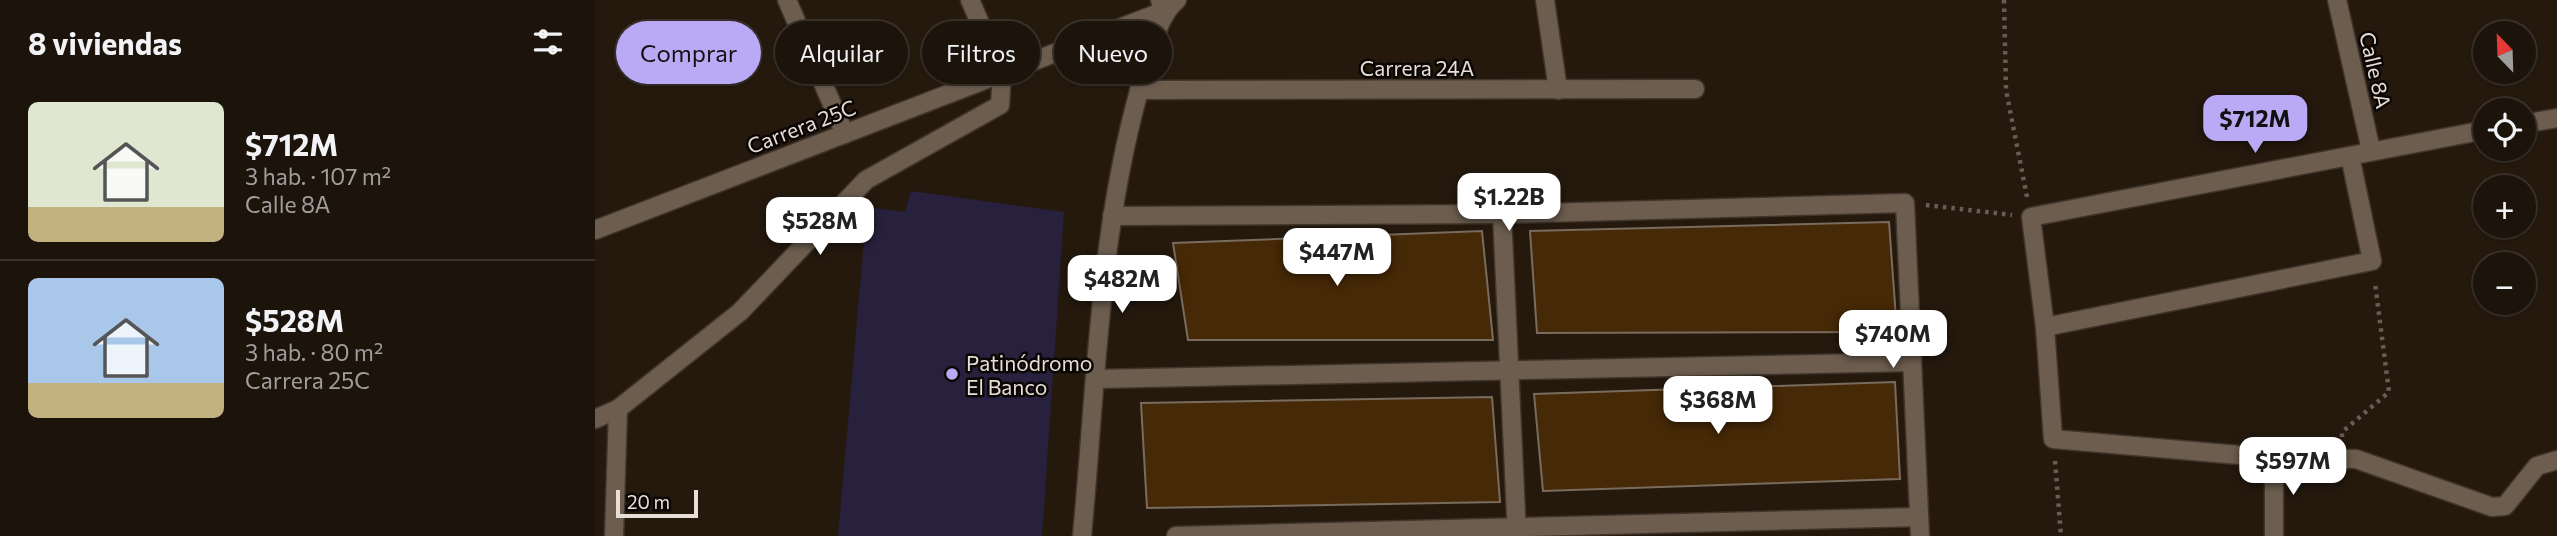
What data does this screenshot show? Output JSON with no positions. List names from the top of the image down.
{
  "streets": {
    "street": ["Carrera 24A", "Calle 8A", "Carrera 25C"]
  },
  "places": ["Patinódromo El Banco"],
  "scale_bar": "20 m",
  "north": "top left",
  "page": {
    "heading": "8 viviendas",
    "map_buttons": ["+", "−"],
    "chip": [
      "Comprar",
      "Alquilar",
      "Filtros",
      "Nuevo"
    ],
    "list": [
      {
        "name": "$712M",
        "note": "3 hab. · 107 m² · Calle 8A"
      },
      {
        "name": "$528M",
        "note": "3 hab. · 80 m² · Carrera 25C"
      }
    ],
    "price": [
      "$712M",
      "$1.22B",
      "$528M",
      "$447M",
      "$482M",
      "$740M",
      "$368M",
      "$597M"
    ],
    "scale": "20 m"
  }
}
